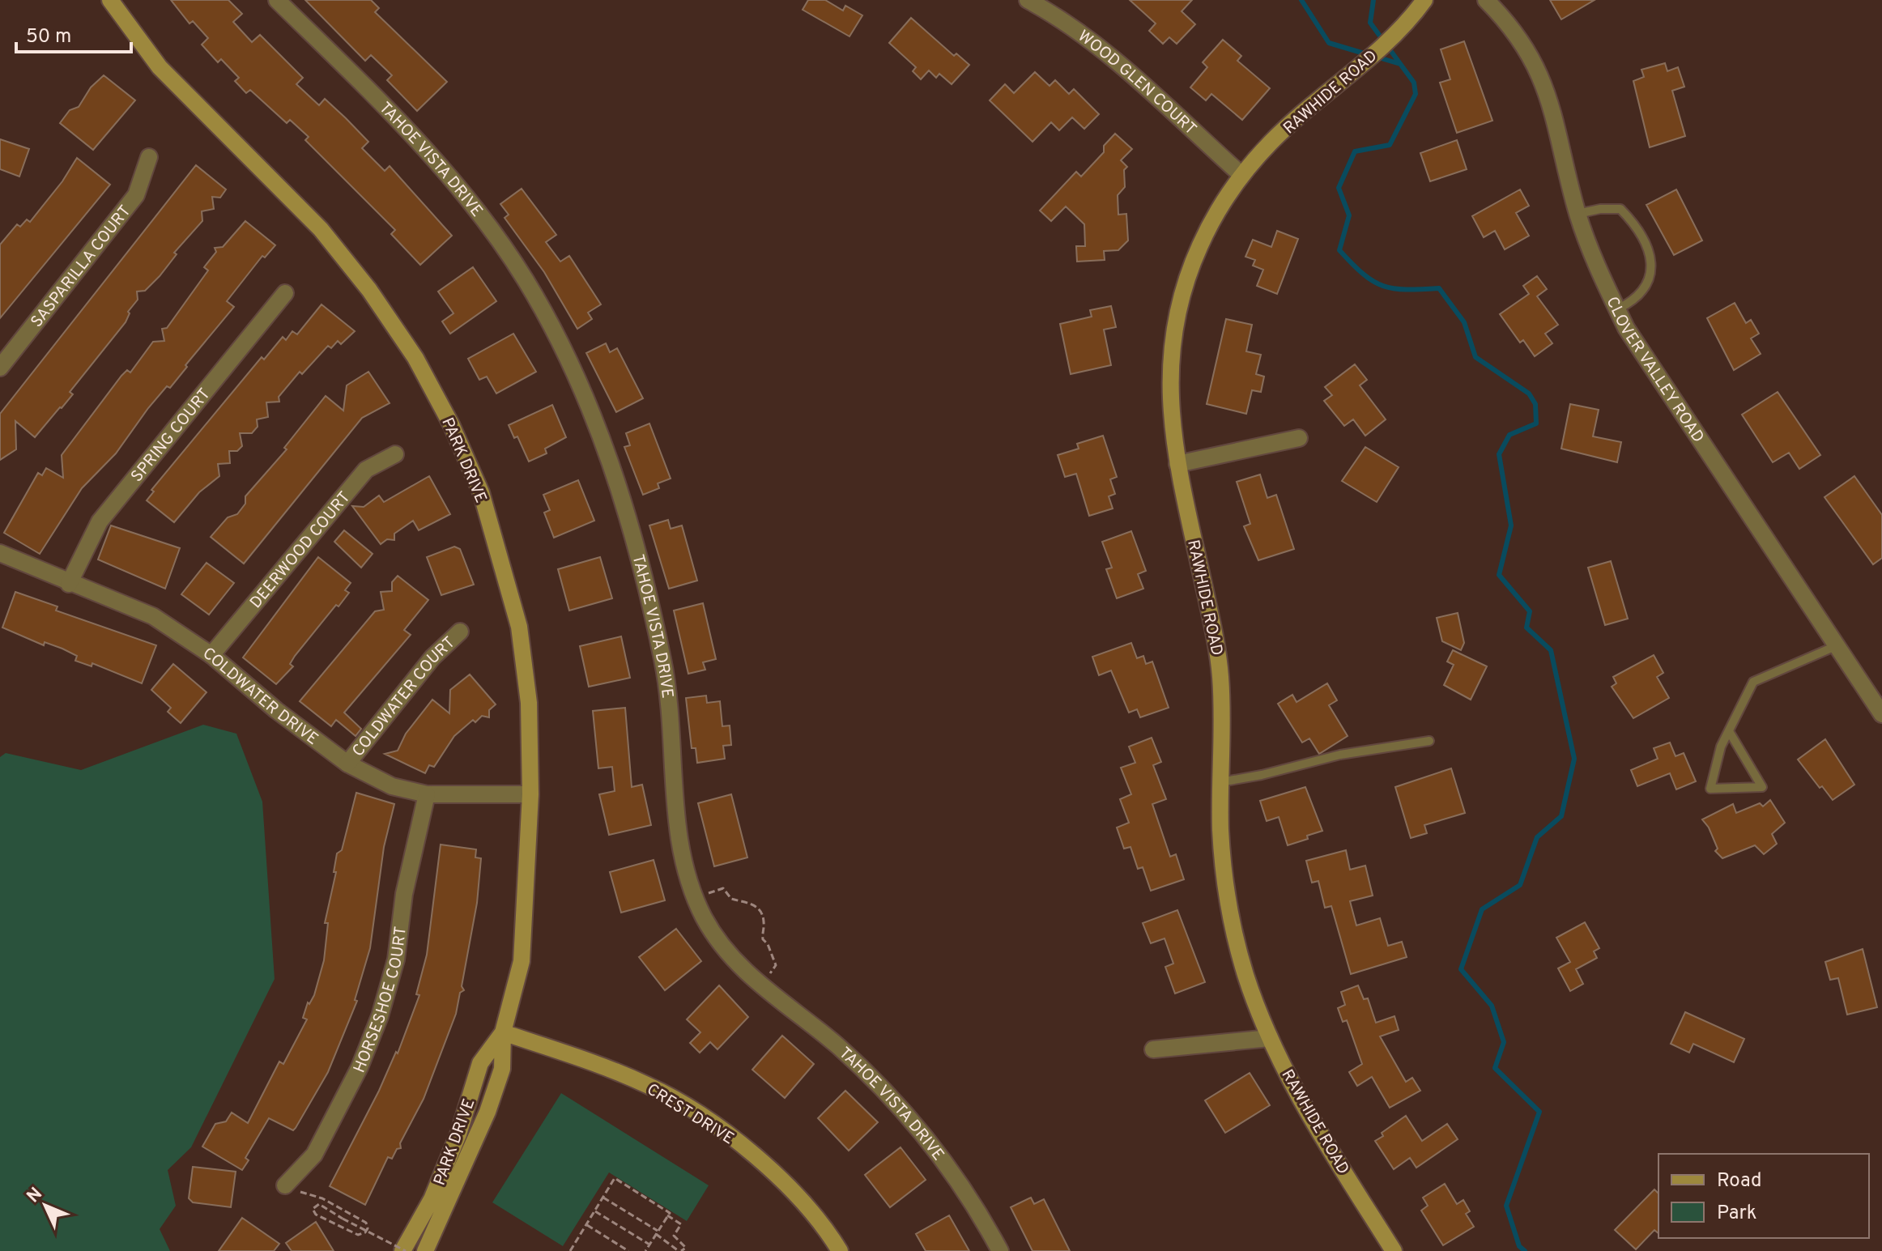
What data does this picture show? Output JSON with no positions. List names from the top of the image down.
{
  "streets": {
    "street": [
      "WOOD GLEN COURT",
      "RAWHIDE ROAD",
      "TAHOE VISTA DRIVE",
      "SASPARILLA COURT",
      "CLOVER VALLEY ROAD",
      "SPRING COURT",
      "PARK DRIVE",
      "DEERWOOD COURT",
      "COLDWATER DRIVE",
      "COLDWATER COURT",
      "HORSESHOE COURT",
      "CREST DRIVE"
    ]
  },
  "crossings": [
    ["WOOD GLEN COURT", "RAWHIDE ROAD"],
    ["SPRING COURT", "COLDWATER DRIVE"],
    ["PARK DRIVE", "COLDWATER DRIVE"],
    ["PARK DRIVE", "CREST DRIVE"],
    ["DEERWOOD COURT", "COLDWATER DRIVE"],
    ["COLDWATER DRIVE", "COLDWATER COURT"],
    ["COLDWATER DRIVE", "HORSESHOE COURT"]
  ],
  "legend": ["Road", "Park"],
  "scale_bar": "50 m",
  "north": "top left"
}
